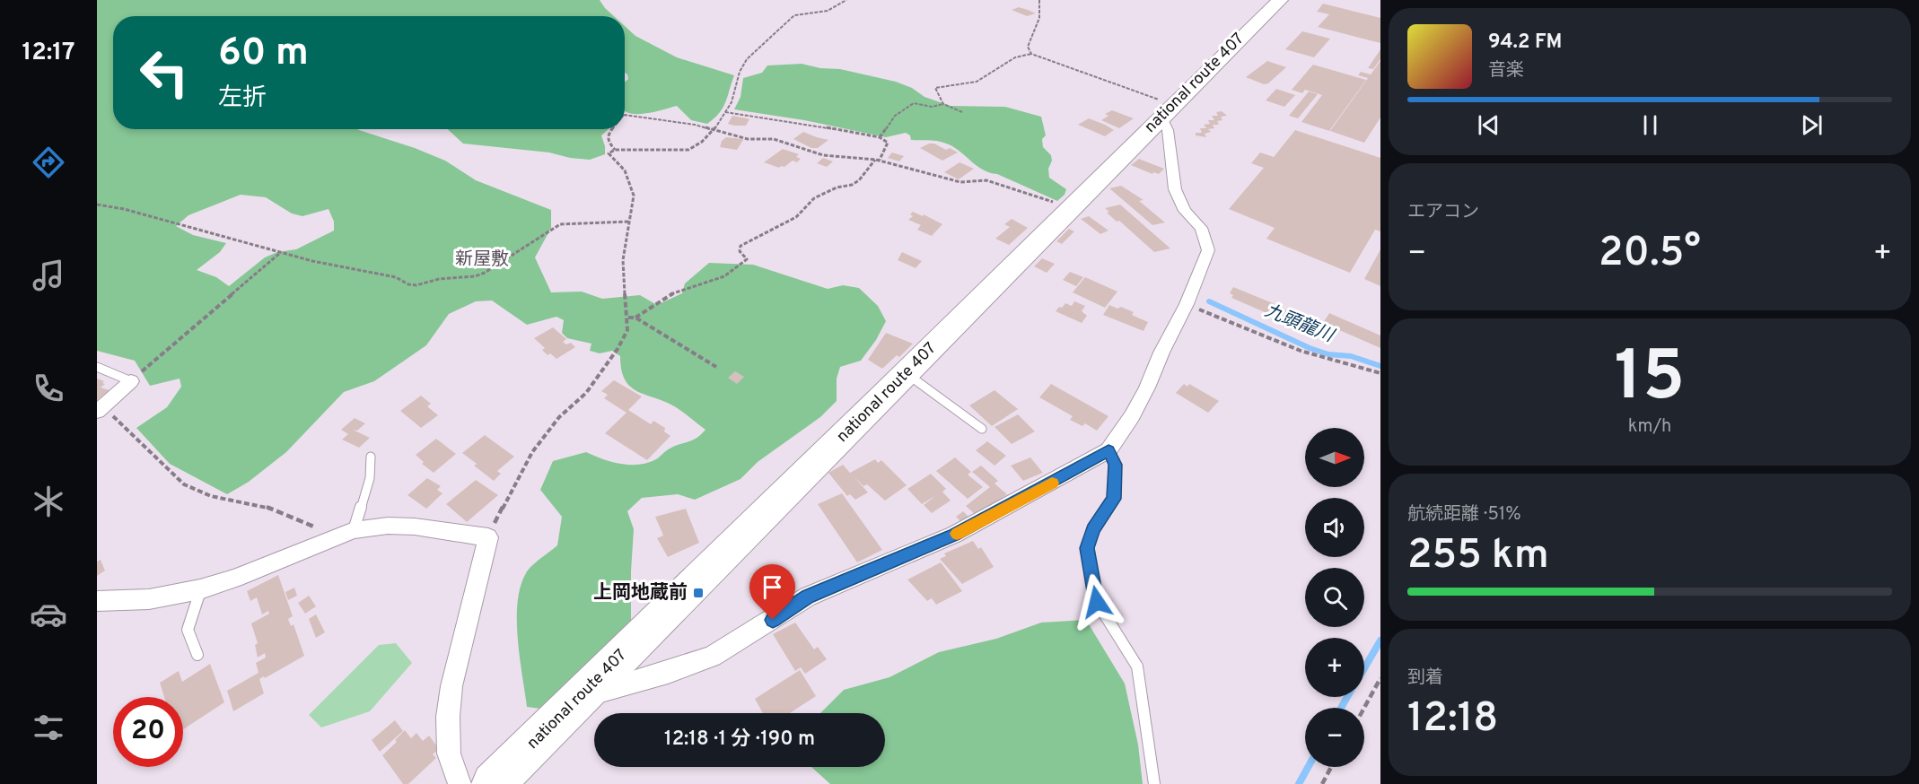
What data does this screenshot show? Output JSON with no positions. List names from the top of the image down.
{
  "streets": {
    "highway": ["national route 407"]
  },
  "districts": ["新屋敷"],
  "water": ["九頭龍川"],
  "places": {
    "transit": ["上岡地蔵前"]
  },
  "north": "right",
  "page": {
    "tabs": "12:17",
    "turn": ["60 m", "左折"],
    "song": ["94.2 FM", "音楽"],
    "tile": [
      "エアコン",
      ["15", "km/h"],
      ["航続距離 · 51%", "255 km"],
      ["到着", "12:18"]
    ],
    "heat": ["−", "20.5°", "+"],
    "map_buttons": ["+", "−"],
    "limit": "20",
    "trip": "12:18 · 1 分 · 190 m"
  }
}
